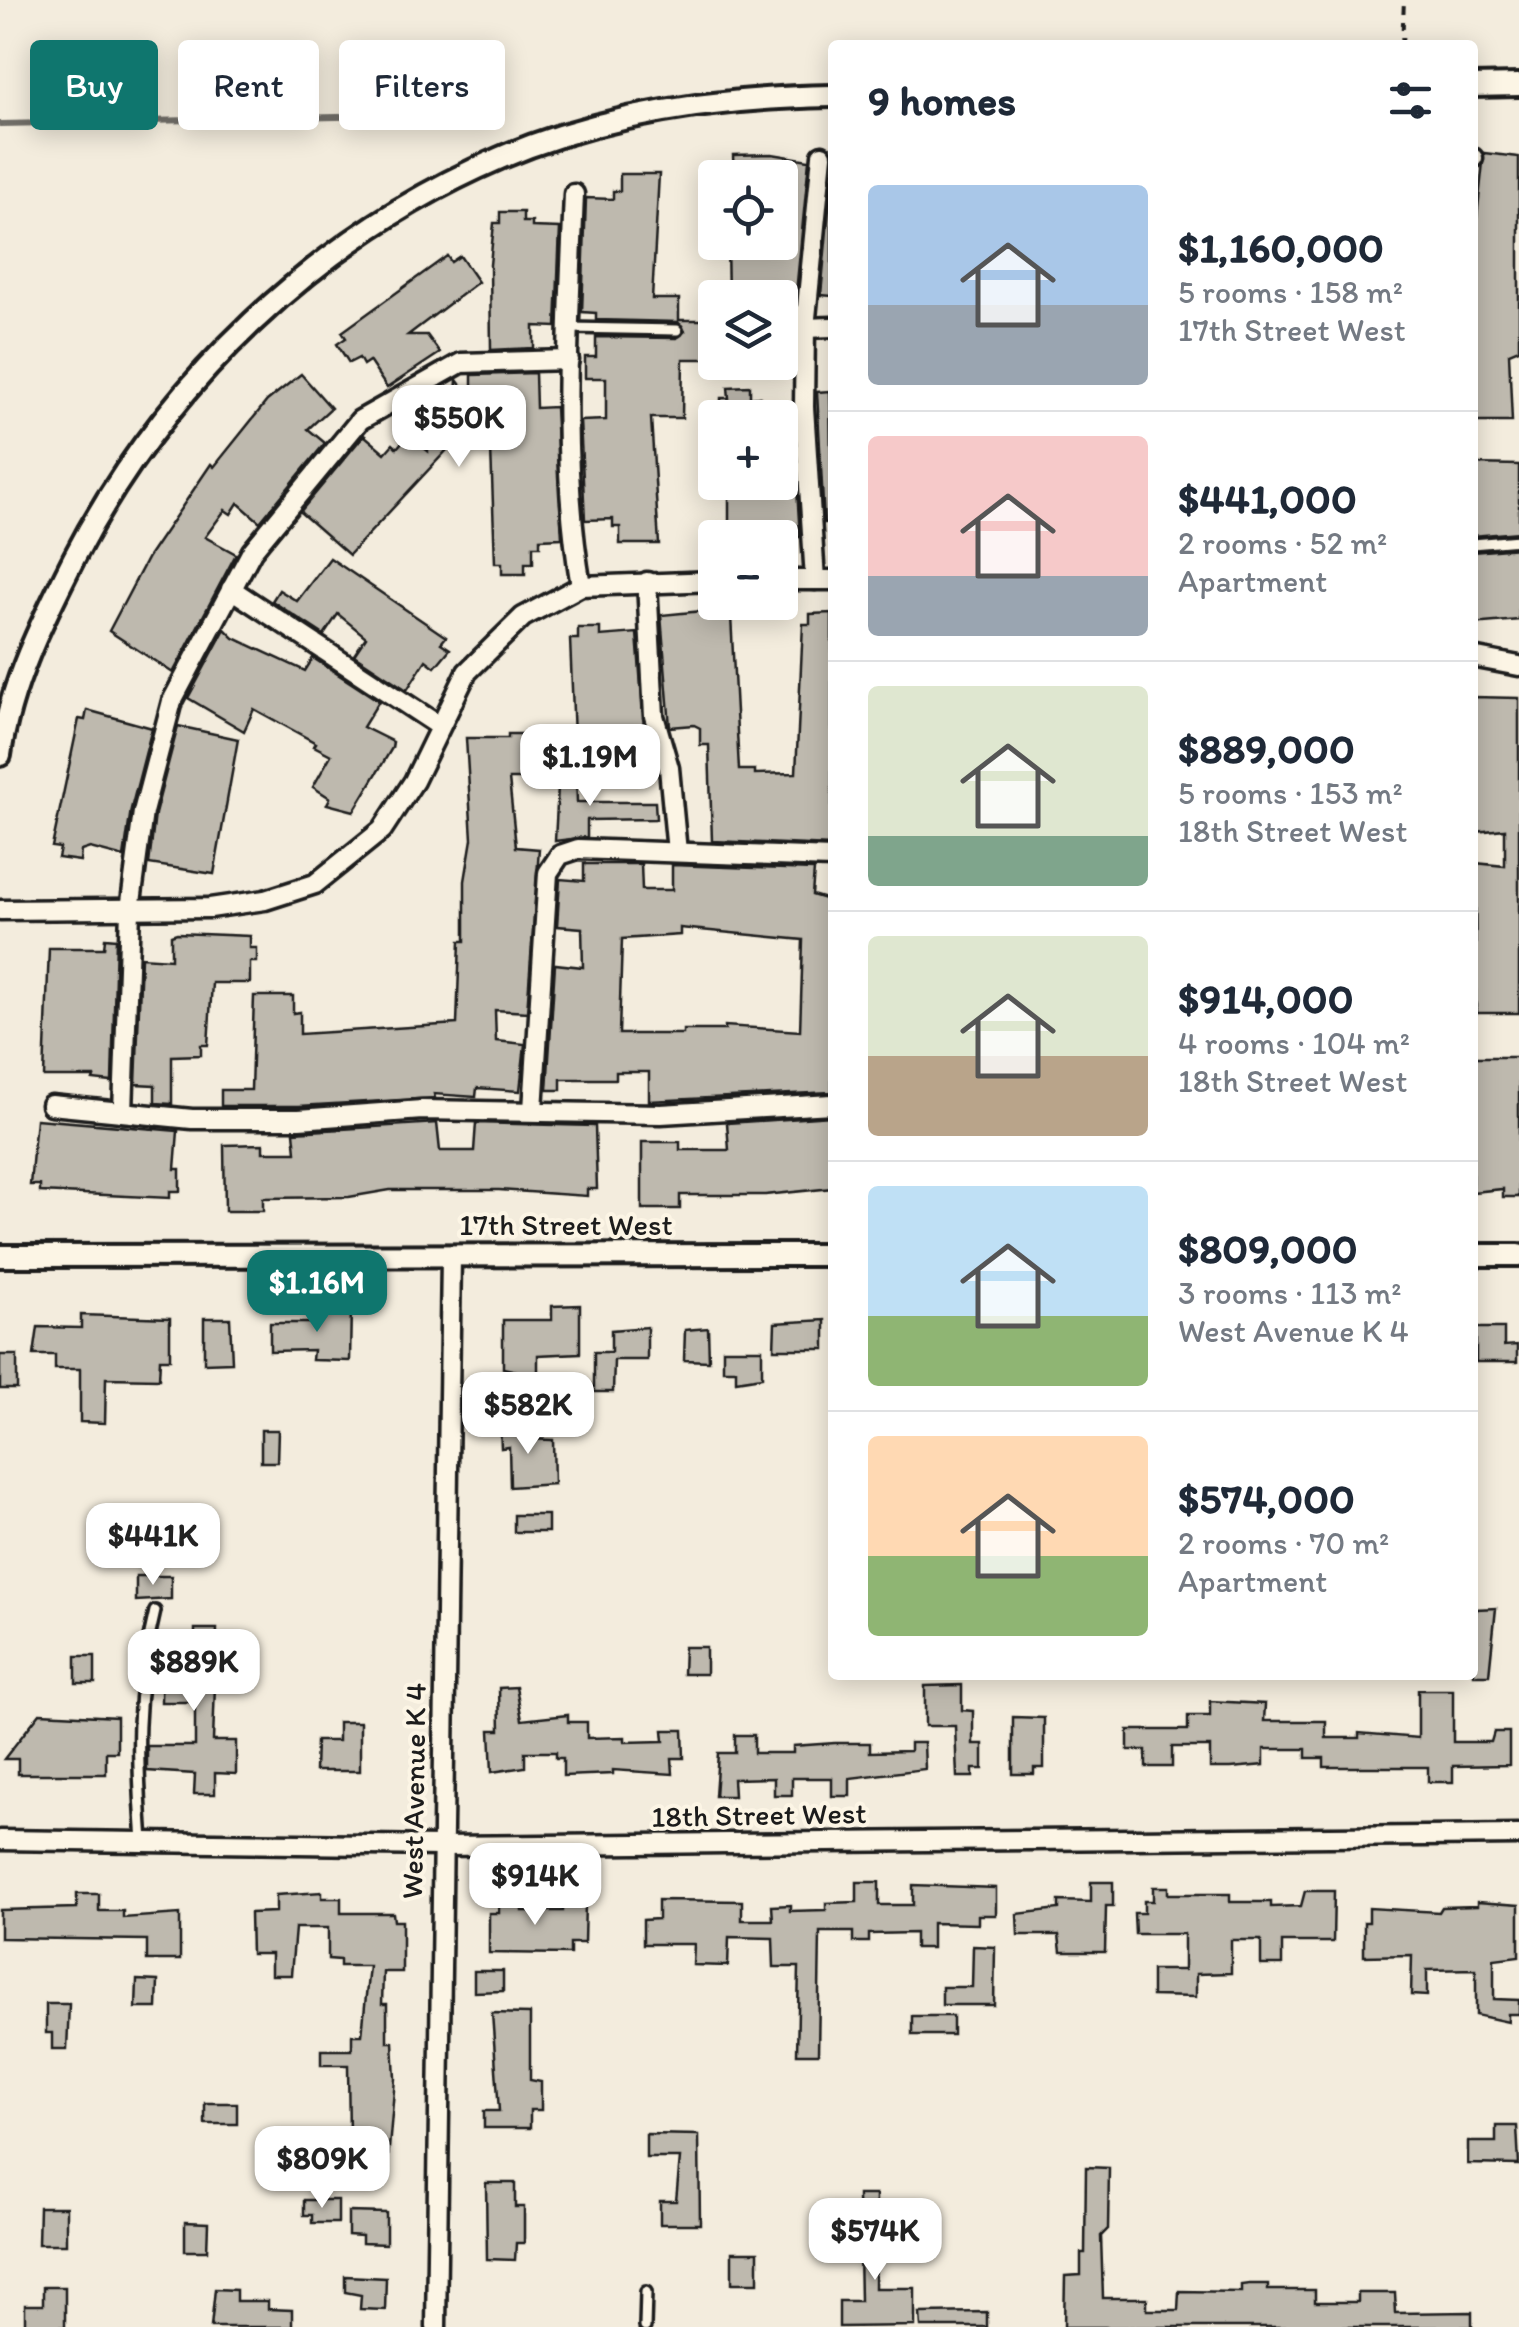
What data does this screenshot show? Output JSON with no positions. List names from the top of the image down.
{
  "streets": {
    "street": ["17th Street West", "West Avenue K 4", "18th Street West"]
  },
  "crossings": [
    ["17th Street West", "West Avenue K 4"],
    ["West Avenue K 4", "18th Street West"]
  ],
  "page": {
    "chip": ["Buy", "Rent", "Filters"],
    "heading": "9 homes",
    "map_buttons": ["+", "−"],
    "list": [
      {
        "name": "$1,160,000",
        "note": "5 rooms · 158 m² · 17th Street West"
      },
      {
        "name": "$441,000",
        "note": "2 rooms · 52 m² · Apartment"
      },
      {
        "name": "$889,000",
        "note": "5 rooms · 153 m² · 18th Street West"
      },
      {
        "name": "$914,000",
        "note": "4 rooms · 104 m² · 18th Street West"
      },
      {
        "name": "$809,000",
        "note": "3 rooms · 113 m² · West Avenue K 4"
      },
      {
        "name": "$574,000",
        "note": "2 rooms · 70 m² · Apartment"
      }
    ],
    "price": [
      "$550K",
      "$1.19M",
      "$1.16M",
      "$582K",
      "$441K",
      "$889K",
      "$914K",
      "$809K",
      "$574K"
    ]
  }
}
